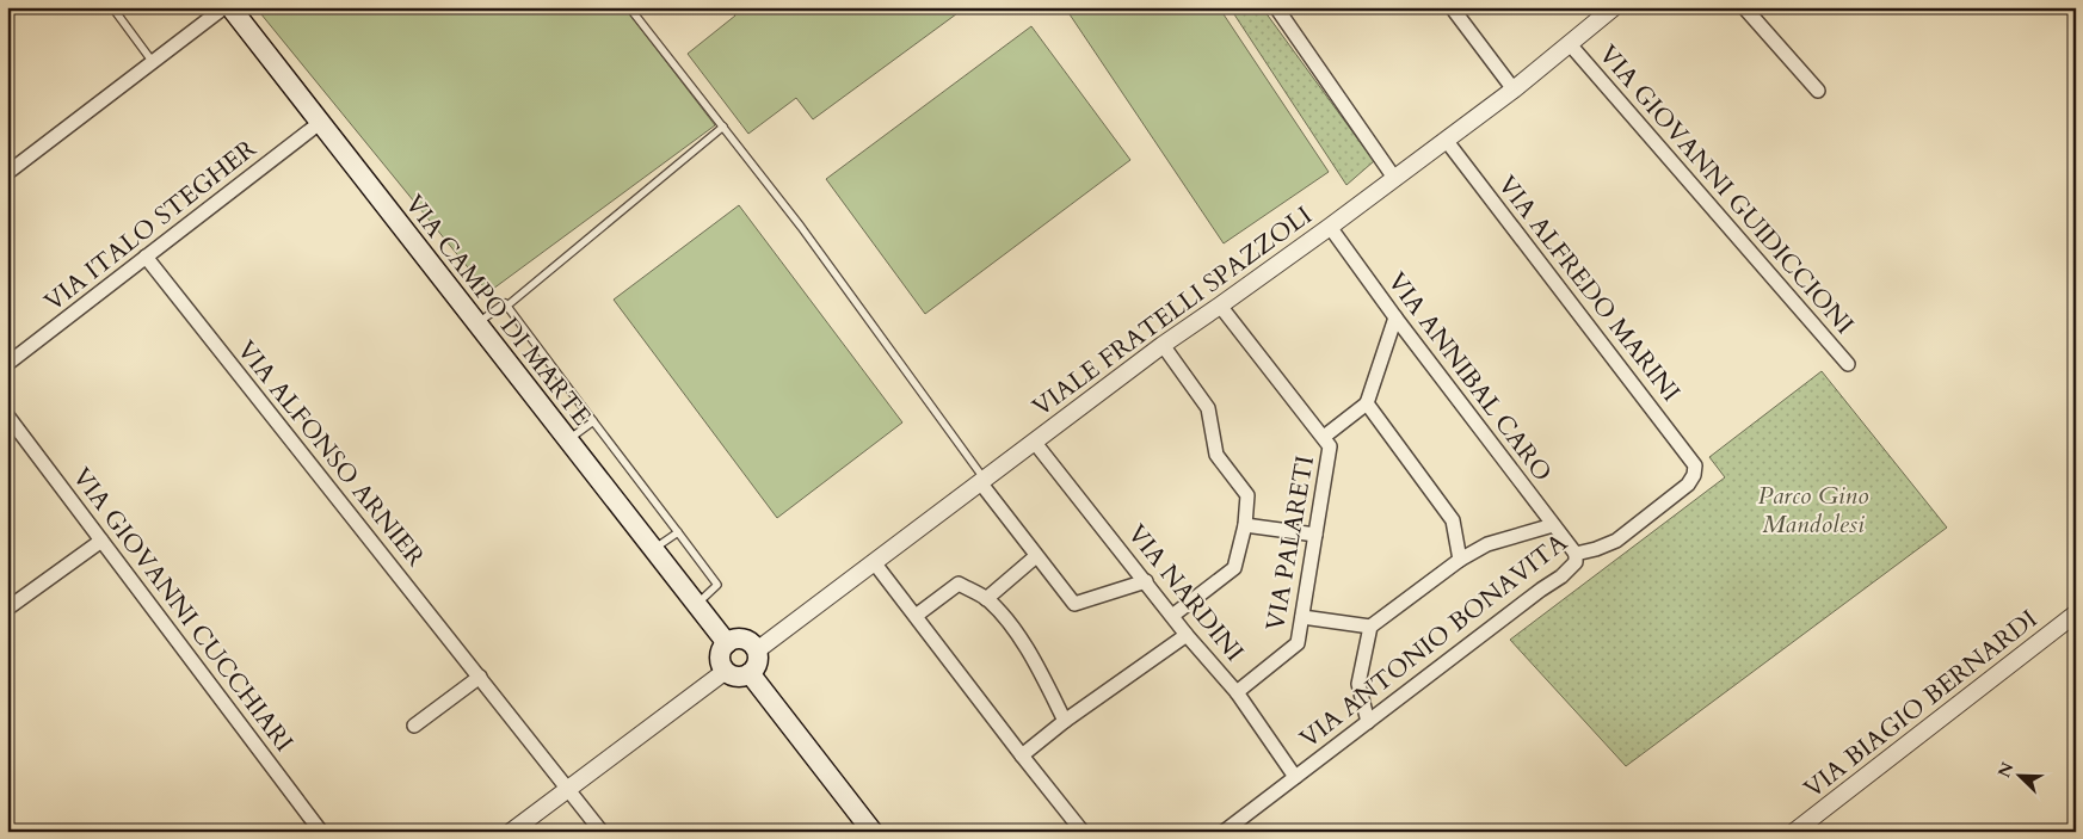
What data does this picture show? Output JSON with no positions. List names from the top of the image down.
{
  "streets": {
    "main road": ["VIA CAMPO DI MARTE"],
    "street": [
      "VIA GIOVANNI GUIDICCIONI",
      "VIA ITALO STEGHER",
      "VIA ALFREDO MARINI",
      "VIALE FRATELLI SPAZZOLI",
      "VIA ANNIBAL CARO",
      "VIA ALFONSO ARNIER",
      "VIA PALARETI",
      "VIA NARDINI",
      "VIA GIOVANNI CUCCHIARI",
      "VIA ANTONIO BONAVITA",
      "VIA BIAGIO BERNARDI"
    ]
  },
  "crossings": [
    ["VIA GIOVANNI GUIDICCIONI", "VIALE FRATELLI SPAZZOLI"],
    ["VIA ITALO STEGHER", "VIA CAMPO DI MARTE"],
    ["VIA ITALO STEGHER", "VIA ALFONSO ARNIER"],
    ["VIA ALFREDO MARINI", "VIALE FRATELLI SPAZZOLI"],
    ["VIA ALFREDO MARINI", "VIA ANTONIO BONAVITA"],
    ["VIA CAMPO DI MARTE", "VIALE FRATELLI SPAZZOLI"],
    ["VIALE FRATELLI SPAZZOLI", "VIA ANNIBAL CARO"],
    ["VIALE FRATELLI SPAZZOLI", "VIA PALARETI"],
    ["VIALE FRATELLI SPAZZOLI", "VIA NARDINI"],
    ["VIA ANNIBAL CARO", "VIA ANTONIO BONAVITA"],
    ["VIA PALARETI", "VIA NARDINI"],
    ["VIA NARDINI", "VIA ANTONIO BONAVITA"]
  ],
  "parks": ["Parco Gino Mandolesi"],
  "north": "top left"
}
